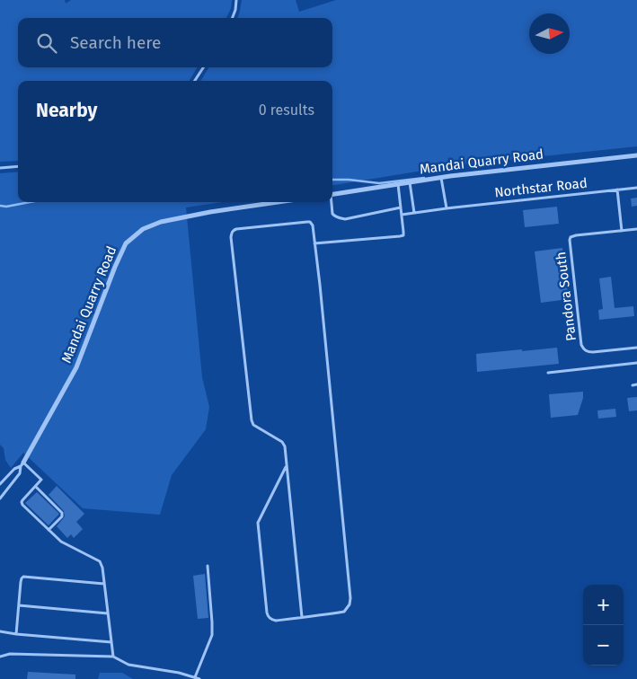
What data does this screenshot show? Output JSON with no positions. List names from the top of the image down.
{
  "streets": {
    "street": ["Mandai Quarry Road"],
    "lane": ["Northstar Road", "Pandora South"]
  },
  "north": "right",
  "page": {
    "search": "Search here",
    "heading": ["Nearby", "0 results"],
    "map_buttons": ["+", "−"]
  }
}
